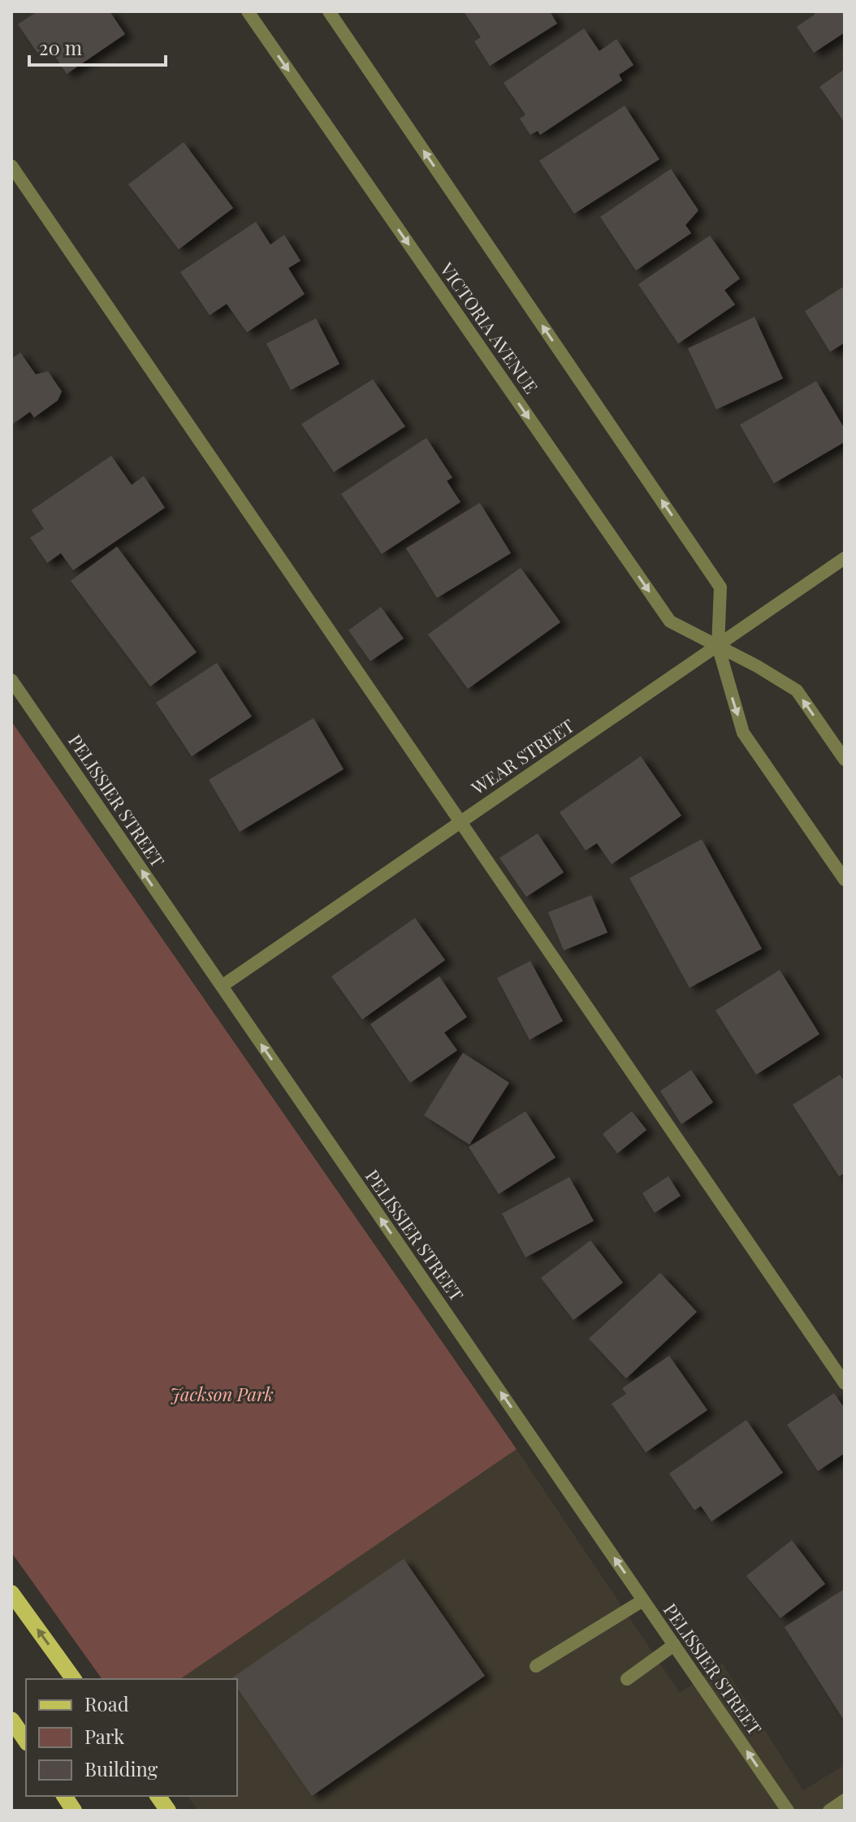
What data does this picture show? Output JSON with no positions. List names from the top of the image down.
{
  "streets": {
    "street": ["VICTORIA AVENUE", "WEAR STREET", "PELISSIER STREET"]
  },
  "crossings": [
    ["VICTORIA AVENUE", "WEAR STREET"],
    ["WEAR STREET", "PELISSIER STREET"]
  ],
  "one_way": ["PELISSIER STREET"],
  "parks": ["Jackson Park"],
  "legend": ["Road", "Park", "Building"],
  "scale_bar": "20 m"
}
